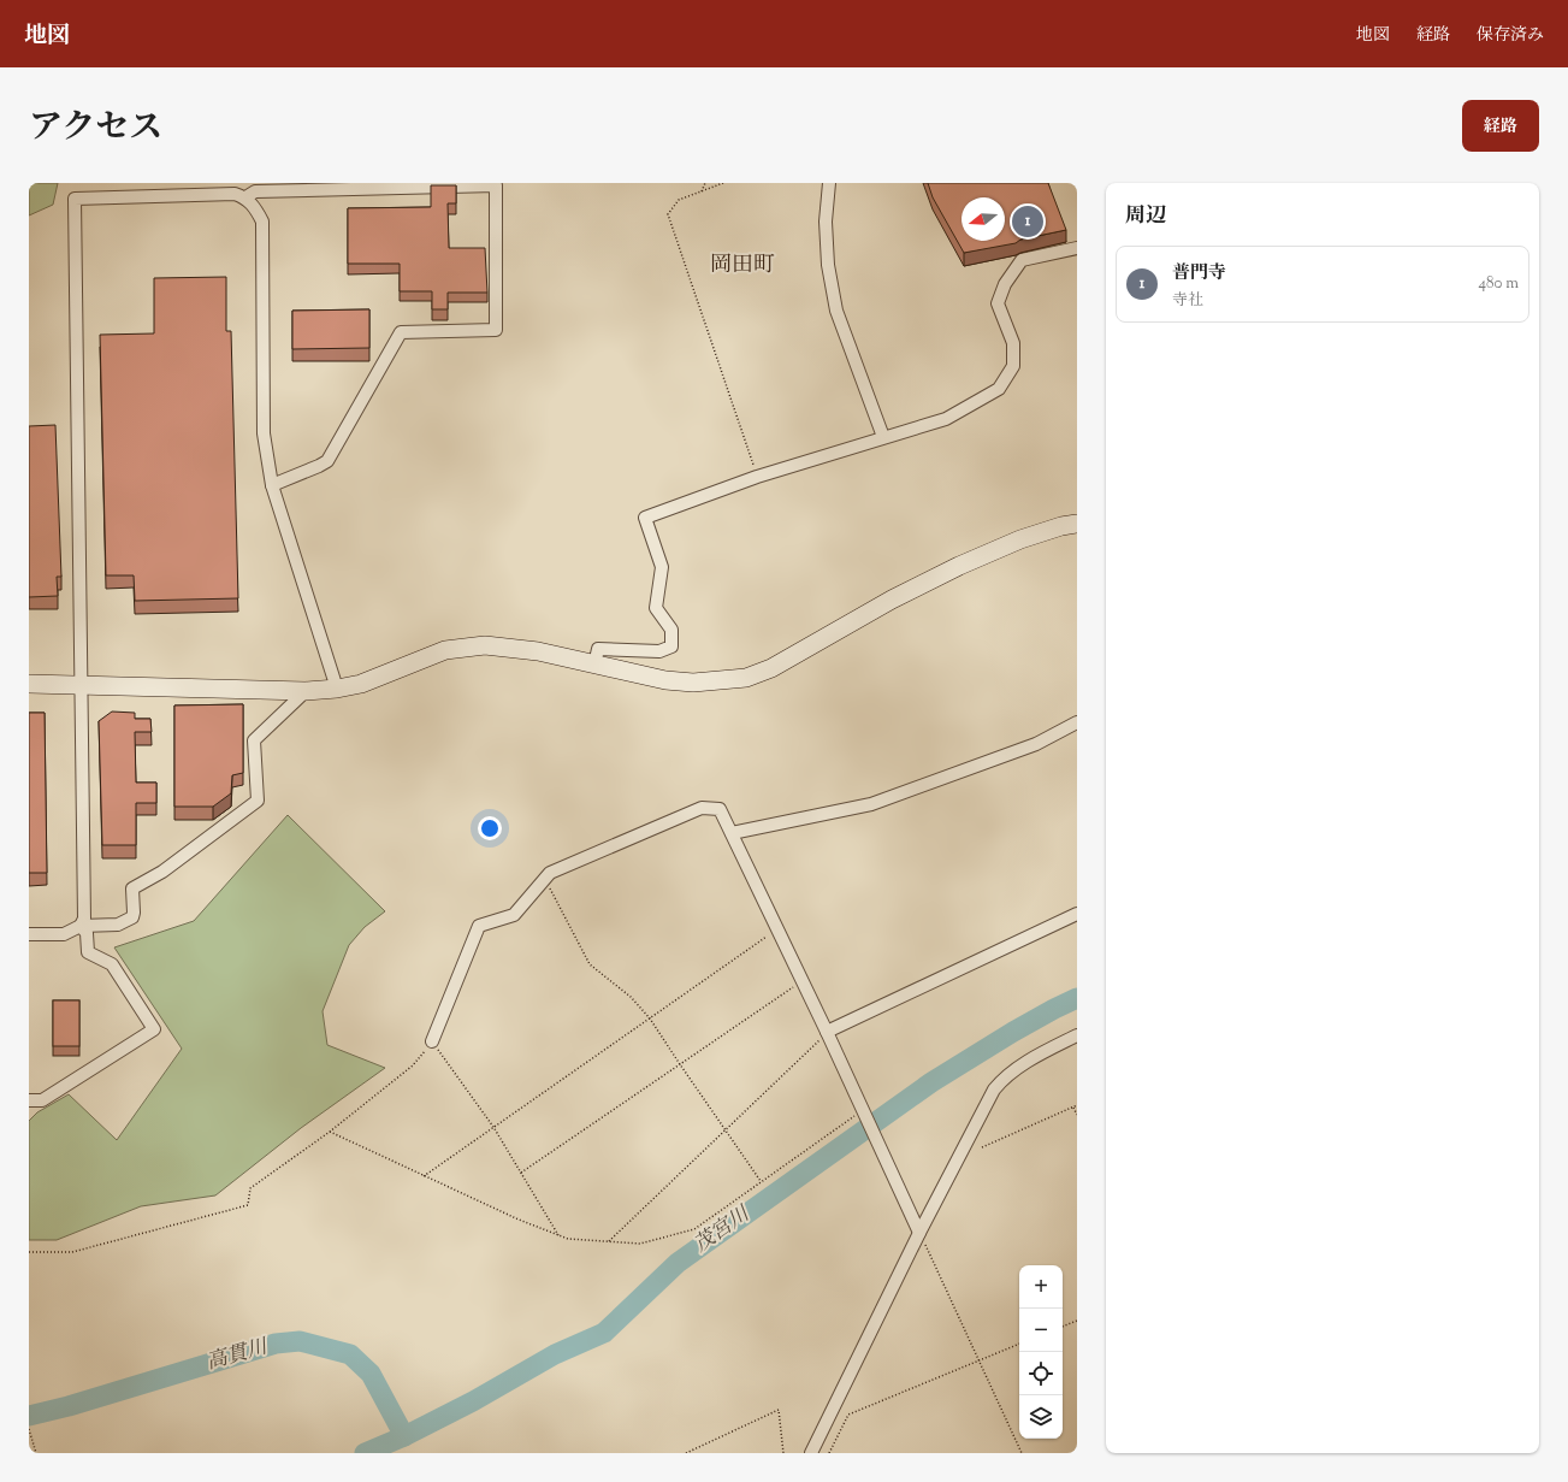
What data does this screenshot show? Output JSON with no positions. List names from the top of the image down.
{
  "districts": ["岡田町"],
  "water": ["茂宮川", "高貫川"],
  "north": "left",
  "page": {
    "header": "地図",
    "nav": ["地図", "経路", "保存済み"],
    "title": "アクセス",
    "buttons": "経路",
    "heading": "周辺",
    "pins": "1",
    "list": [
      {
        "mark": "1",
        "name": "普門寺",
        "note": "寺社",
        "value": "480 m"
      }
    ],
    "map_buttons": ["+", "−"]
  }
}
